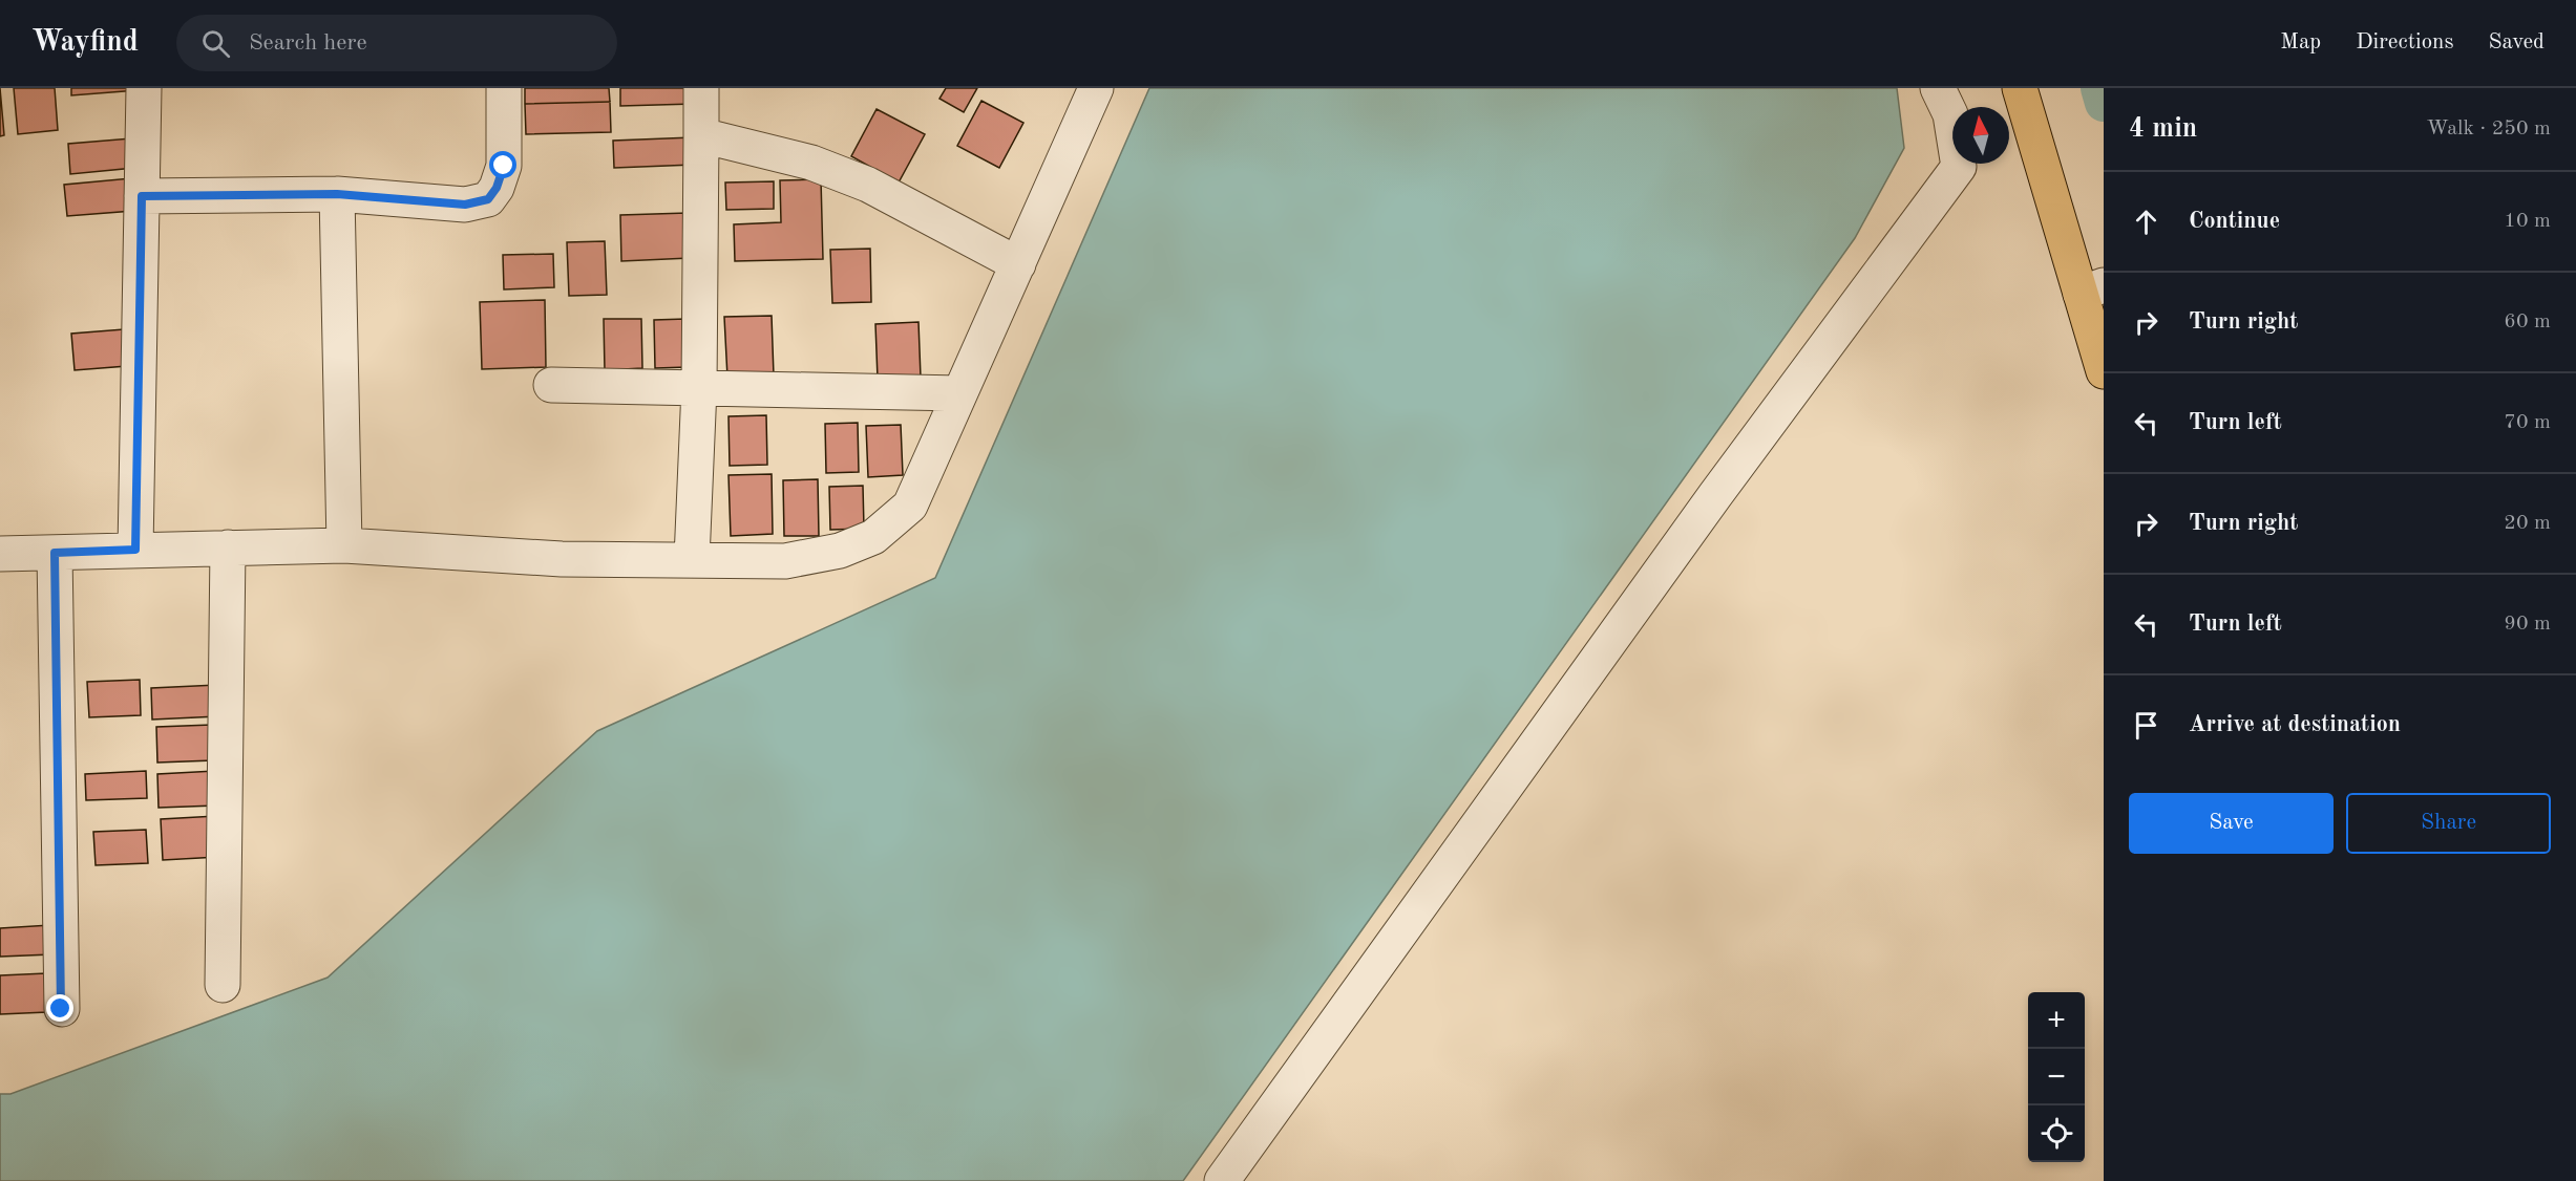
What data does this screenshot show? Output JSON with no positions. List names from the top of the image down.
{
  "north": "top",
  "page": {
    "header": "Wayfind",
    "search": "Search here",
    "nav": ["Map", "Directions", "Saved"],
    "heading": ["4 min", "Walk · 250 m"],
    "list": [
      ["Continue", "10 m"],
      ["Turn right", "60 m"],
      ["Turn left", "70 m"],
      ["Turn right", "20 m"],
      ["Turn left", "90 m"],
      "Arrive at destination"
    ],
    "buttons": ["Save", "Share"],
    "map_buttons": ["+", "−"]
  }
}
